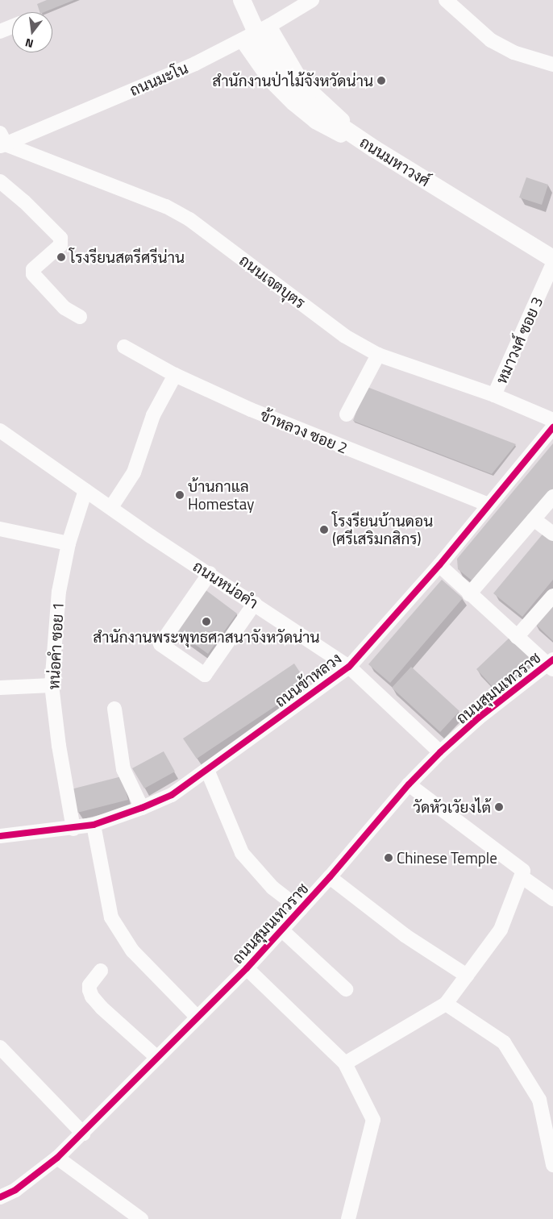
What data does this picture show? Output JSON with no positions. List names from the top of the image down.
{
  "streets": {
    "main road": ["ถนนมหาวงศ์"],
    "street": [
      "ถนนมะโน",
      "ถนนเจตบุตร",
      "หมาวงศ์ ซอย 3",
      "ข้าหลวง ซอย 2",
      "ถนนหน่อคำ",
      "หน่อคำ ซอย 1",
      "ถนนข้าหลวง",
      "ถนนสุมนเทวราช"
    ]
  },
  "crossings": [
    ["ถนนมะโน", "ถนนมหาวงศ์"],
    ["ถนนมะโน", "ถนนเจตบุตร"],
    ["ถนนเจตบุตร", "หมาวงศ์ ซอย 3"],
    ["ข้าหลวง ซอย 2", "ถนนข้าหลวง"],
    ["ถนนหน่อคำ", "หน่อคำ ซอย 1"],
    ["ถนนหน่อคำ", "ถนนข้าหลวง"],
    ["ถนนหน่อคำ", "ถนนสุมนเทวราช"],
    ["หน่อคำ ซอย 1", "ถนนข้าหลวง"]
  ],
  "places": [
    "สำนักงานป่าไม้จังหวัดน่าน",
    "โรงรียนสตรีศรีน่าน",
    "บ้านกาแล Homestay",
    "โรงรียนบ้านดอน (ศรีเสริมกสิกร)",
    "สำนักงานพระพุทธศาสนาจังหวัดน่าน",
    "วัดหัวเวัยงไต้",
    "Chinese Temple"
  ],
  "north": "bottom"
}
